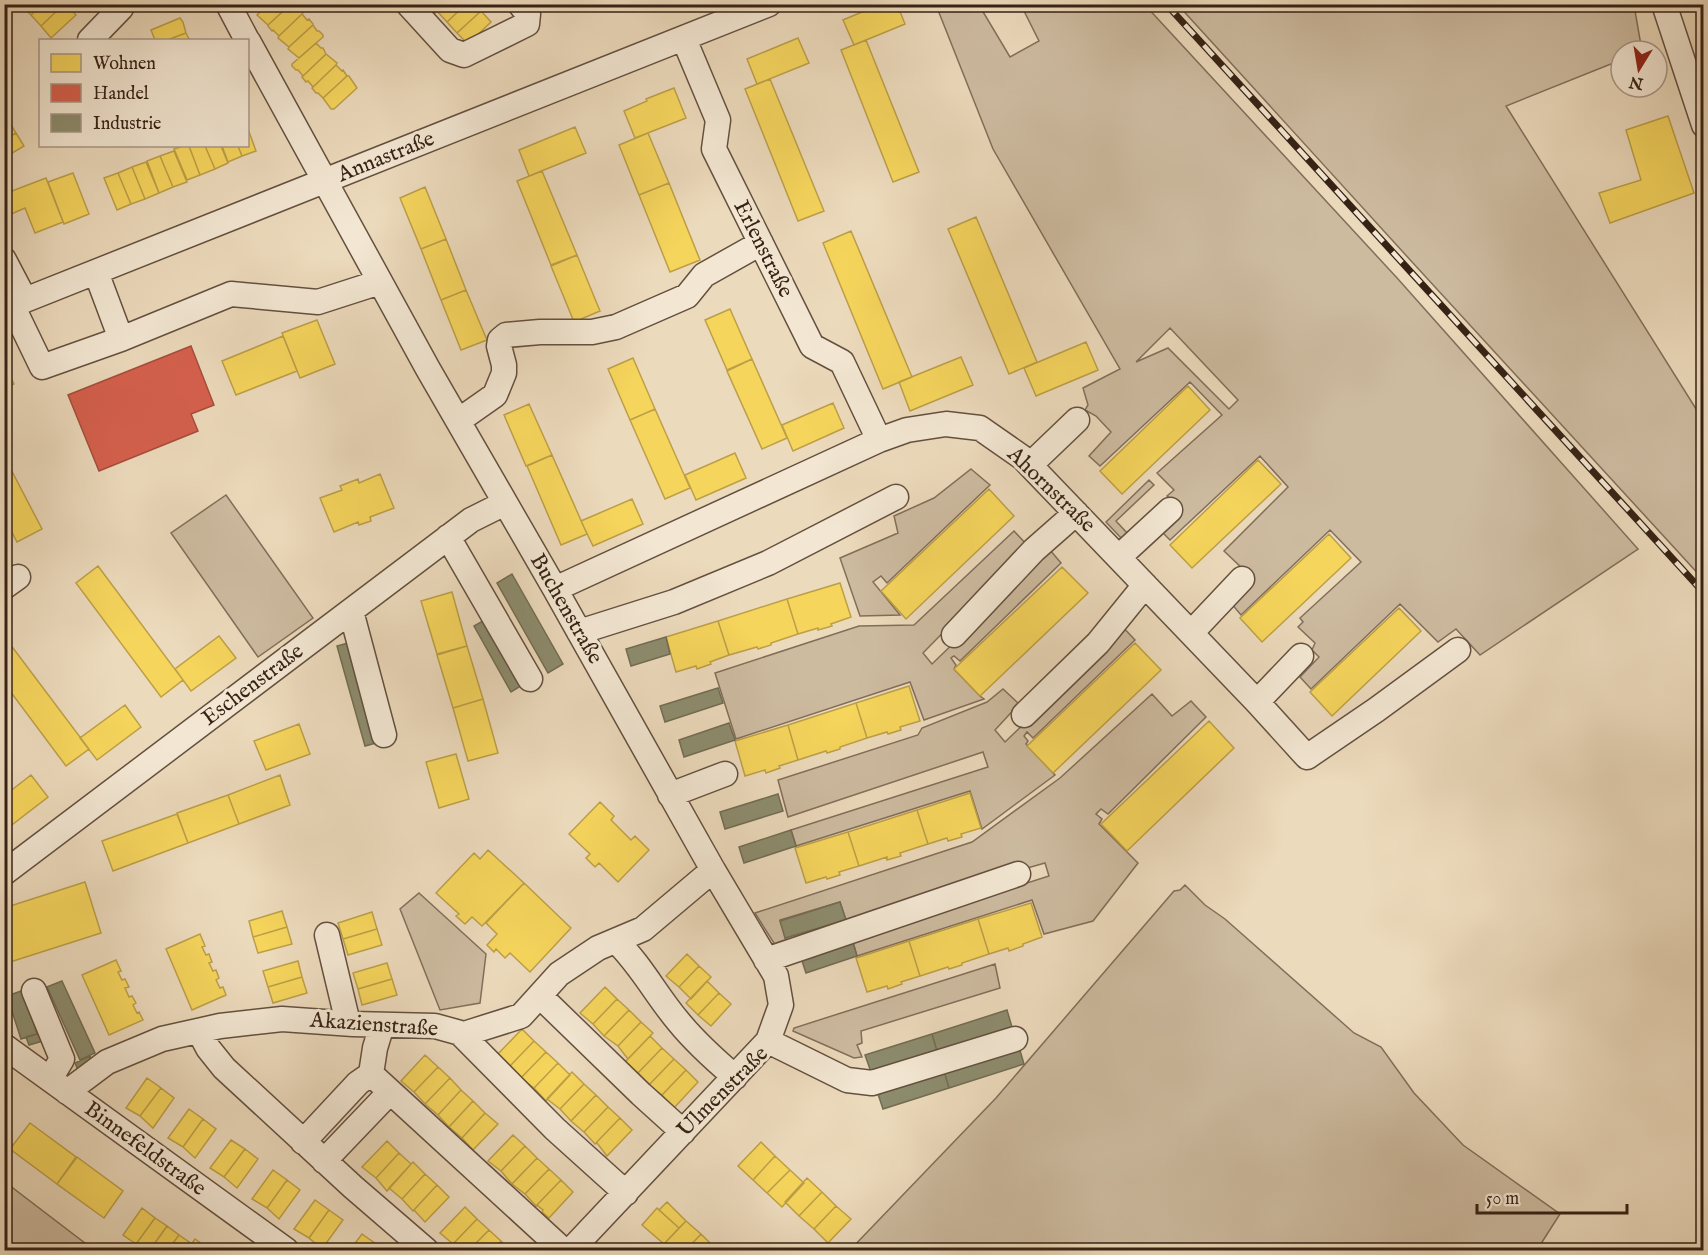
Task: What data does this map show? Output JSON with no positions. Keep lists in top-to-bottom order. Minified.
{"streets":{"street":["Annastraße","Erlenstraße","Ahornstraße","Buchenstraße","Eschenstraße","Akazienstraße","Ulmenstraße","Binnefeldstraße"]},"crossings":[["Annastraße","Erlenstraße"],["Annastraße","Buchenstraße"],["Erlenstraße","Ahornstraße"],["Ahornstraße","Buchenstraße"],["Buchenstraße","Eschenstraße"],["Buchenstraße","Akazienstraße"],["Buchenstraße","Ulmenstraße"],["Akazienstraße","Binnefeldstraße"]],"legend":["Wohnen","Handel","Industrie"],"scale_bar":"50 m","north":"bottom"}
